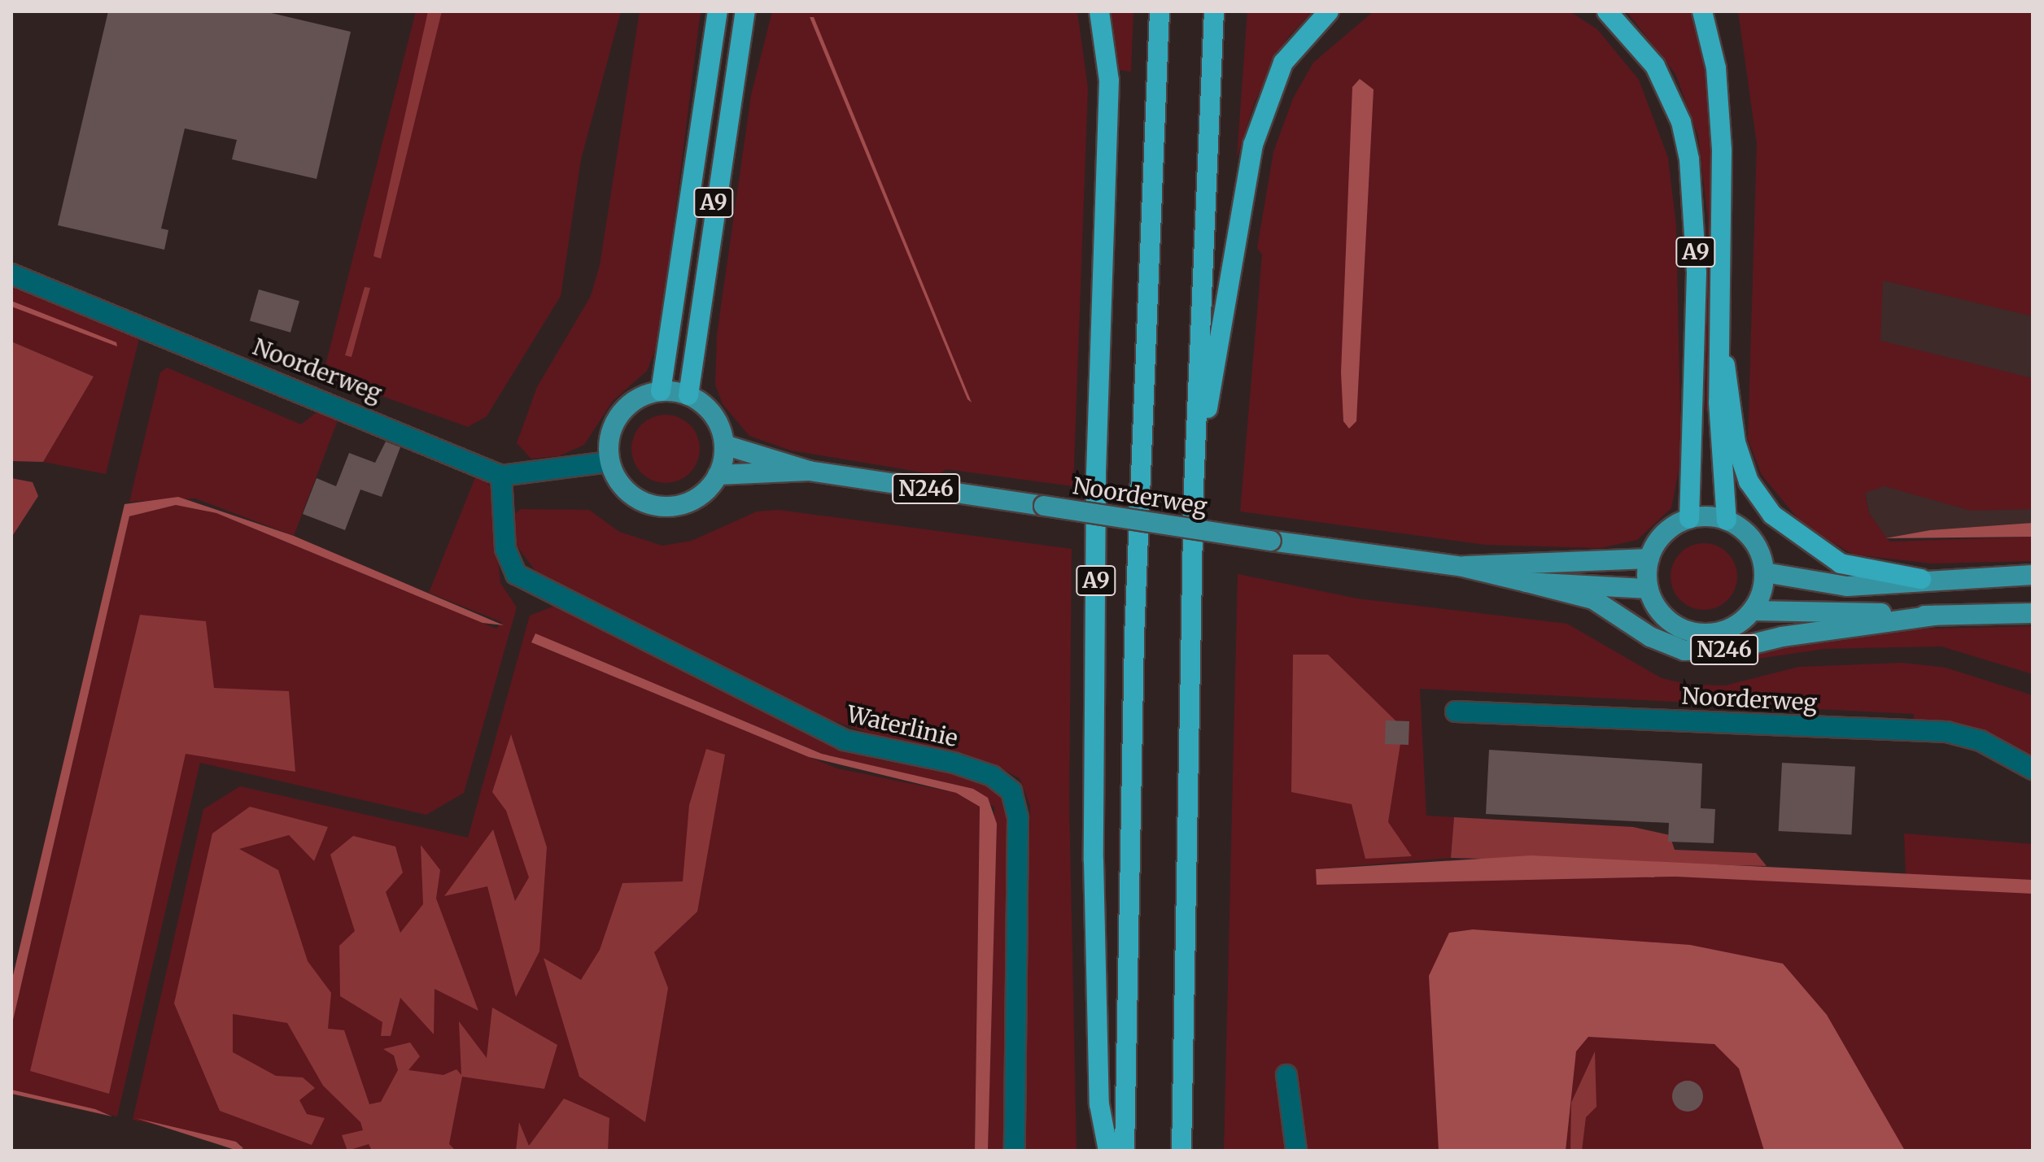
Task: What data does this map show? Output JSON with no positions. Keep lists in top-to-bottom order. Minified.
{"streets":{"highway":["A9"],"main road":["Noorderweg","N246"],"street":["Waterlinie"]},"crossings":[["A9","Noorderweg"],["A9","N246"],["Noorderweg","N246"],["Noorderweg","Waterlinie"]]}
